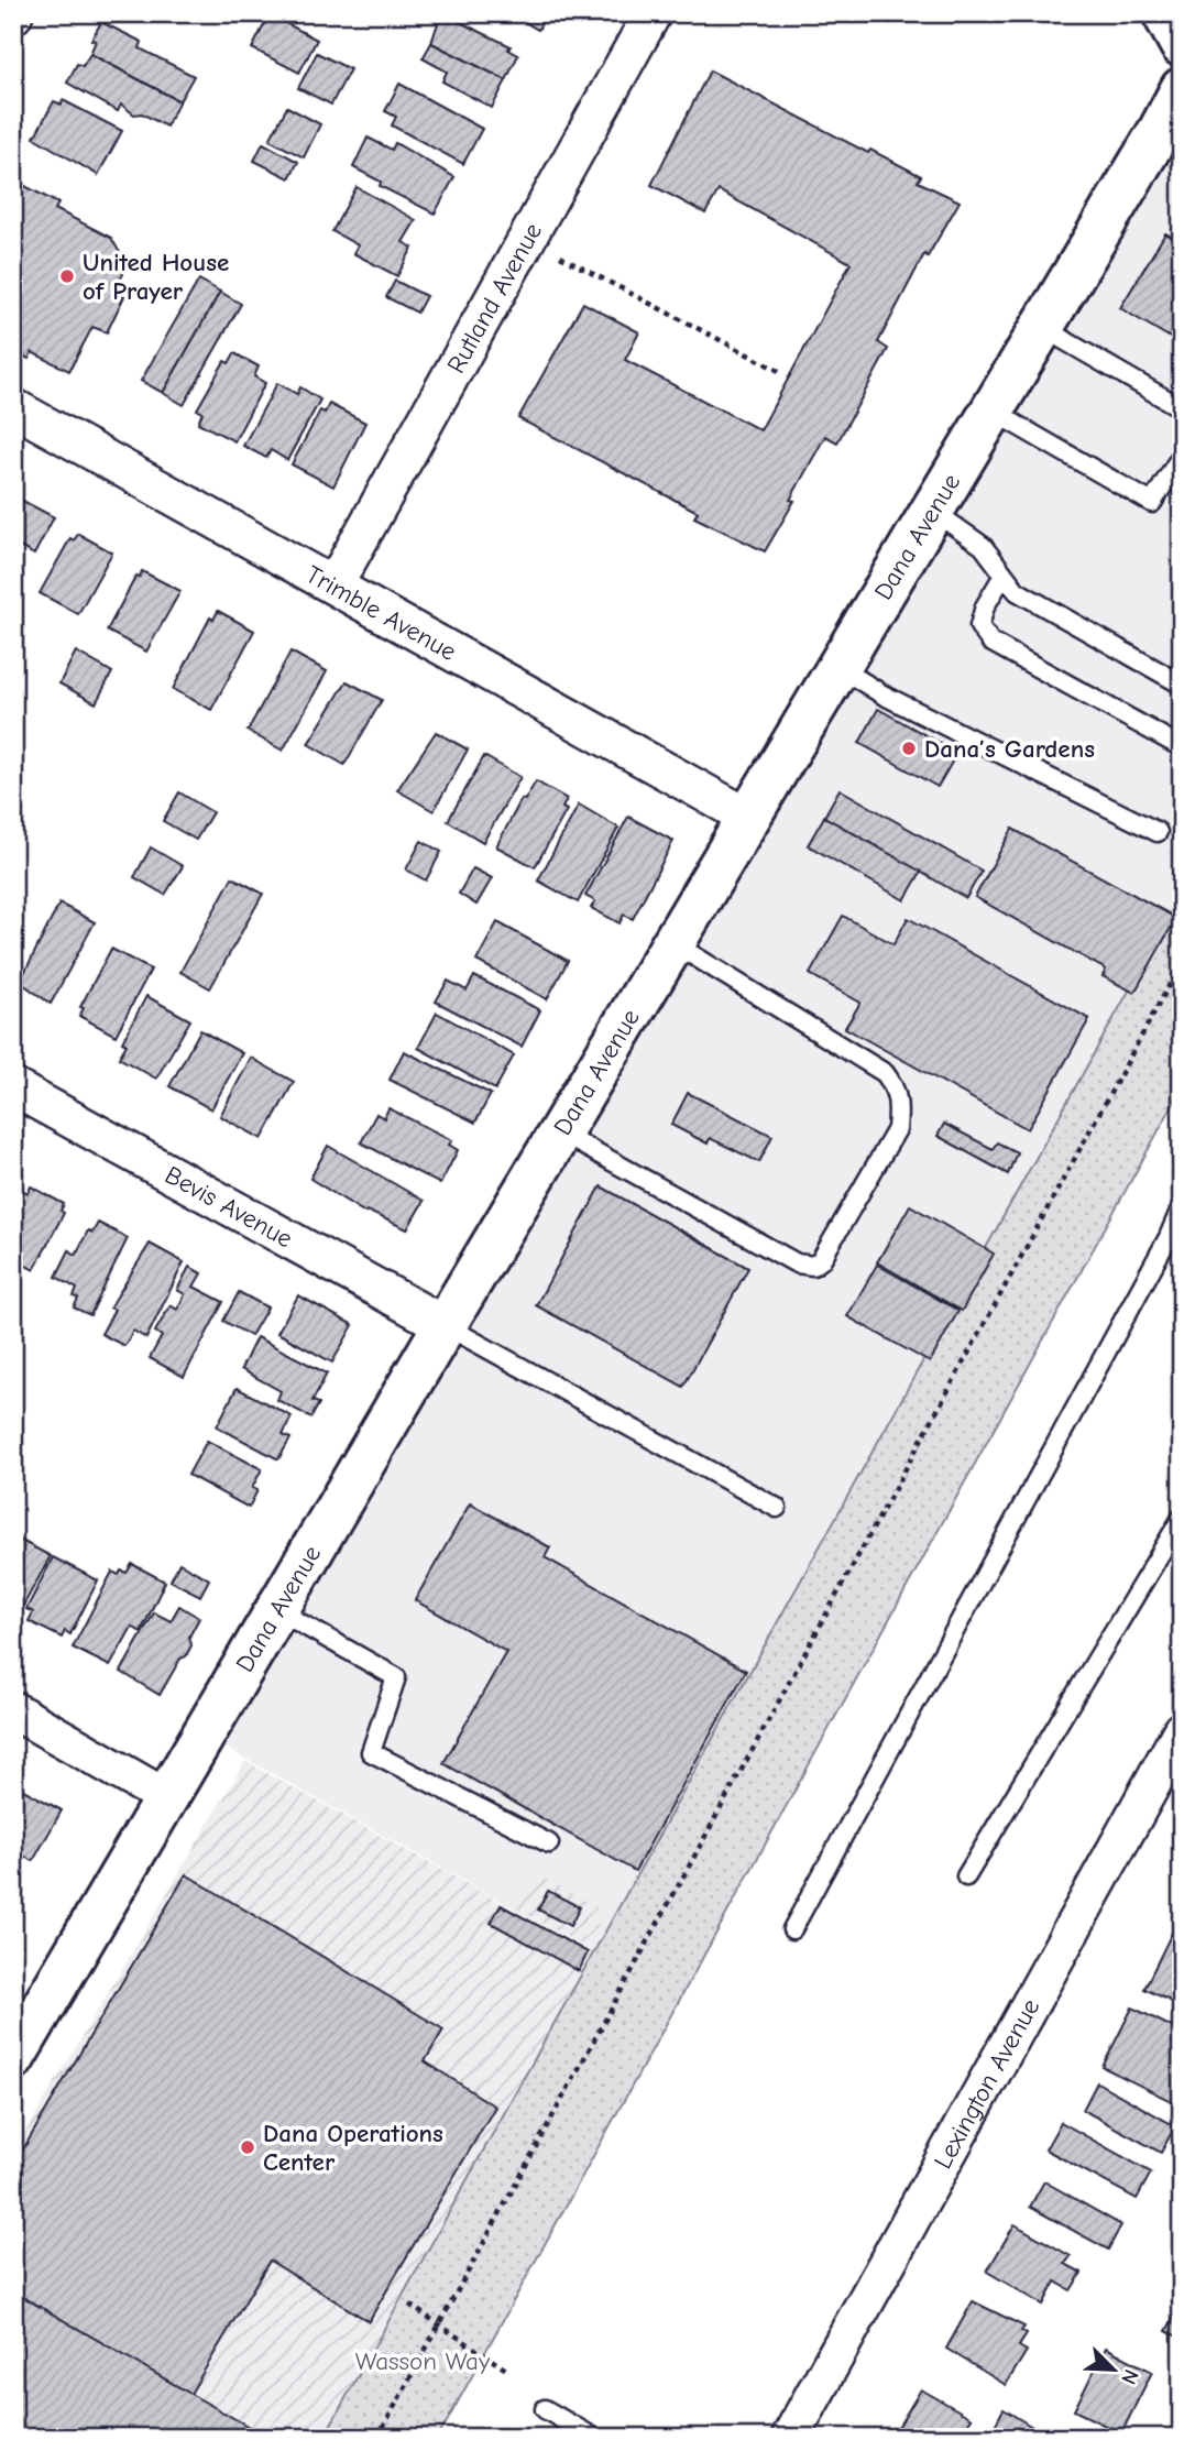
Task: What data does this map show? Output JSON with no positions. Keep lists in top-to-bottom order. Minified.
{"streets":{"street":["Rutland Avenue","Dana Avenue","Trimble Avenue","Bevis Avenue","Lexington Avenue"]},"crossings":[["Rutland Avenue","Trimble Avenue"],["Dana Avenue","Trimble Avenue"],["Dana Avenue","Bevis Avenue"]],"parks":["Wasson Way"],"places":["United House of Prayer","Dana’s Gardens","Dana Operations Center"],"north":"bottom right"}
